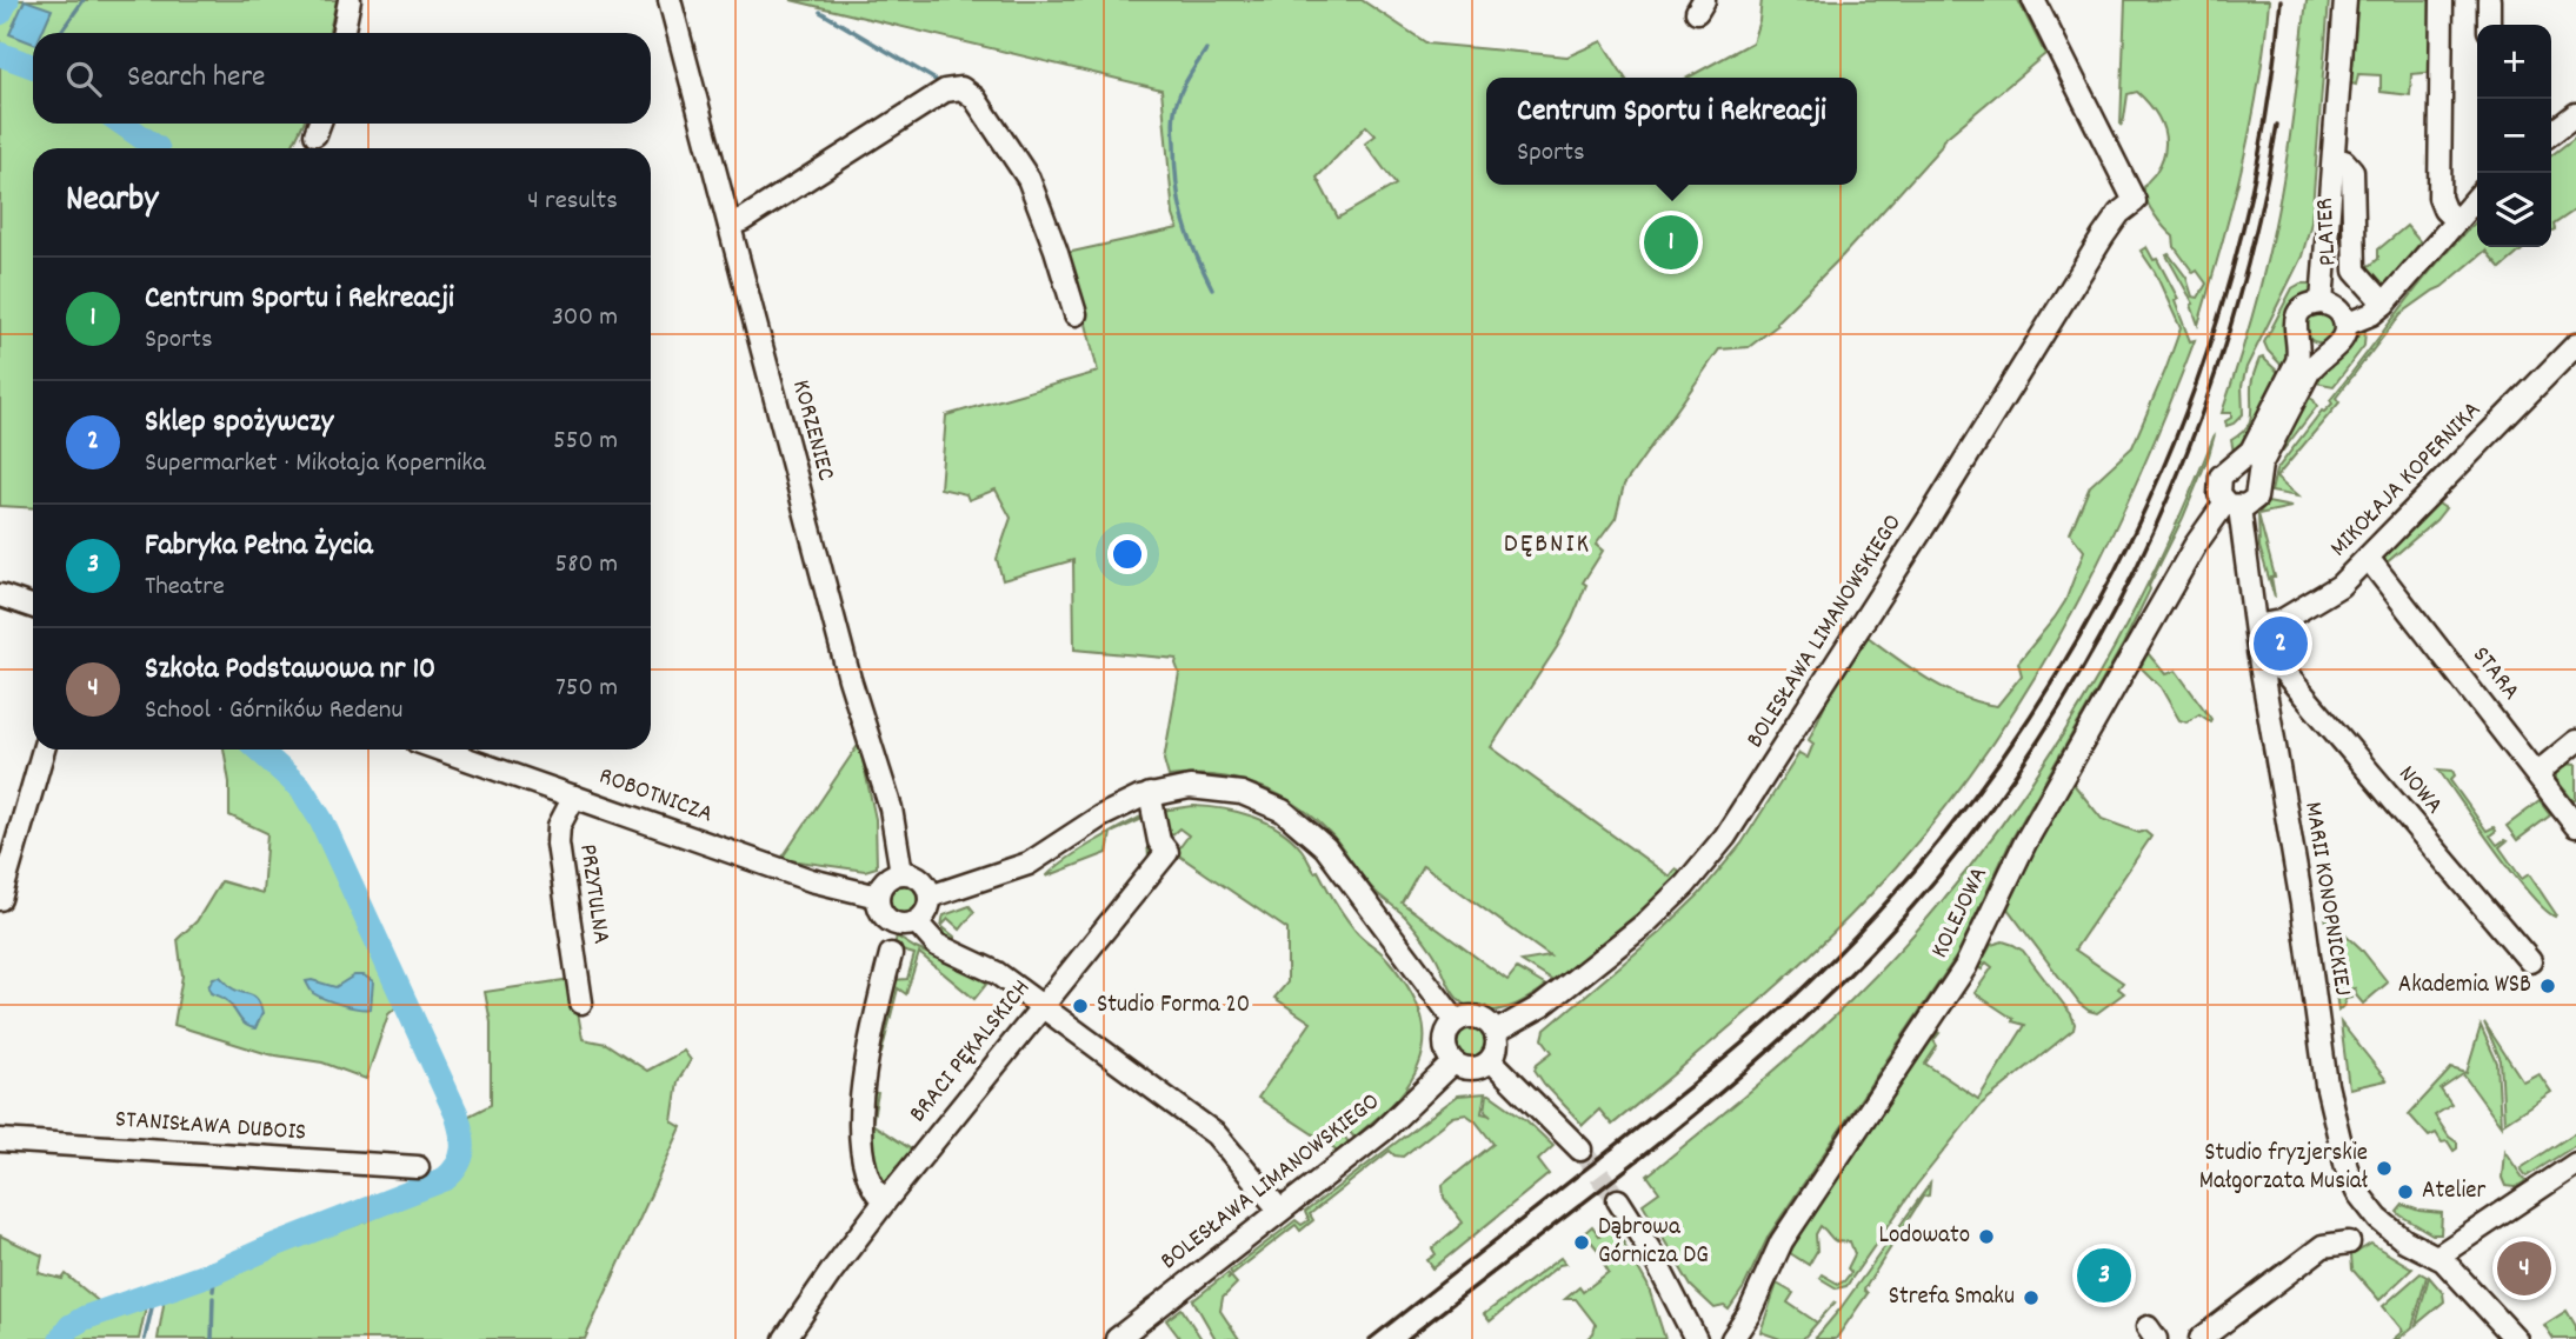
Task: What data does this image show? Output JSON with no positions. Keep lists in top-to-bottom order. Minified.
{"streets":{"street":["PLATER","KORZENIEC","MIKOŁAJA KOPERNIKA","BOLESŁAWA LIMANOWSKIEGO","STARA","NOWA","ROBOTNICZA","PRZYTULNA","MARII KONOPNICKIEJ","KOLEJOWA","BRACI PĘKALSKICH","STANISŁAWA DUBOIS"]},"crossings":[["KORZENIEC","ROBOTNICZA"],["MIKOŁAJA KOPERNIKA","STARA"],["MIKOŁAJA KOPERNIKA","MARII KONOPNICKIEJ"],["NOWA","MARII KONOPNICKIEJ"],["ROBOTNICZA","PRZYTULNA"],["MARII KONOPNICKIEJ","KOLEJOWA"]],"districts":["DĘBNIK"],"places":["Akademia WSB","Studio Forma 20","Studio fryzjerskie Małgorzata Musiał","Atelier","Lodowato","Dąbrowa Górnicza DG","Strefa Smaku"],"page":{"map_buttons":["+","−"],"search":"Search here","popup":["Centrum Sportu i Rekreacji","Sports"],"heading":["Nearby","4 results"],"pins":["1","2","4","3"],"list":[{"mark":"1","name":"Centrum Sportu i Rekreacji","note":"Sports","value":"300 m"},{"mark":"2","name":"Sklep spożywczy","note":"Supermarket · Mikołaja Kopernika","value":"550 m"},{"mark":"3","name":"Fabryka Pełna Życia","note":"Theatre","value":"580 m"},{"mark":"4","name":"Szkoła Podstawowa nr 10","note":"School · Górników Redenu","value":"750 m"}]}}
